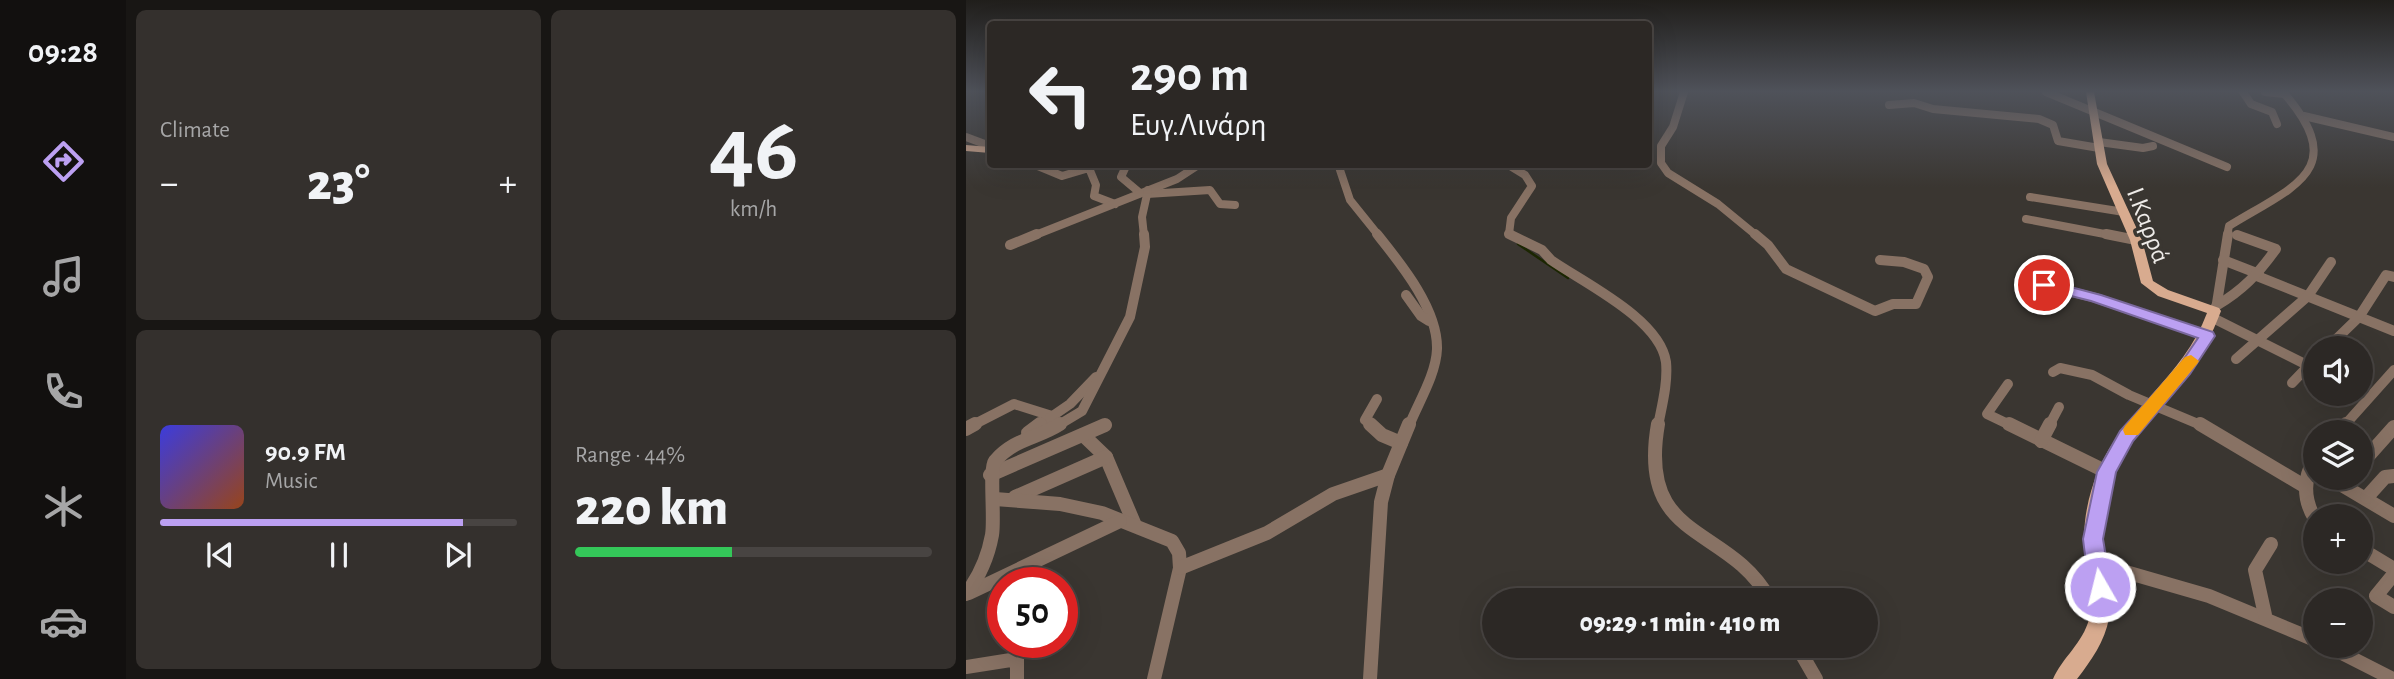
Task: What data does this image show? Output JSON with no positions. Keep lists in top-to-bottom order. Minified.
{"streets":{"main road":["Ι.Καρρά"]},"page":{"tabs":"09:28","tile":["Climate",["46","km/h"],["Range · 44%","220 km"]],"turn":["290 m","Ευγ.Λινάρη"],"heat":["−","23°","+"],"map_buttons":["+","−"],"song":["90.9 FM","Music"],"limit":"50","trip":"09:29 · 1 min · 410 m"}}
